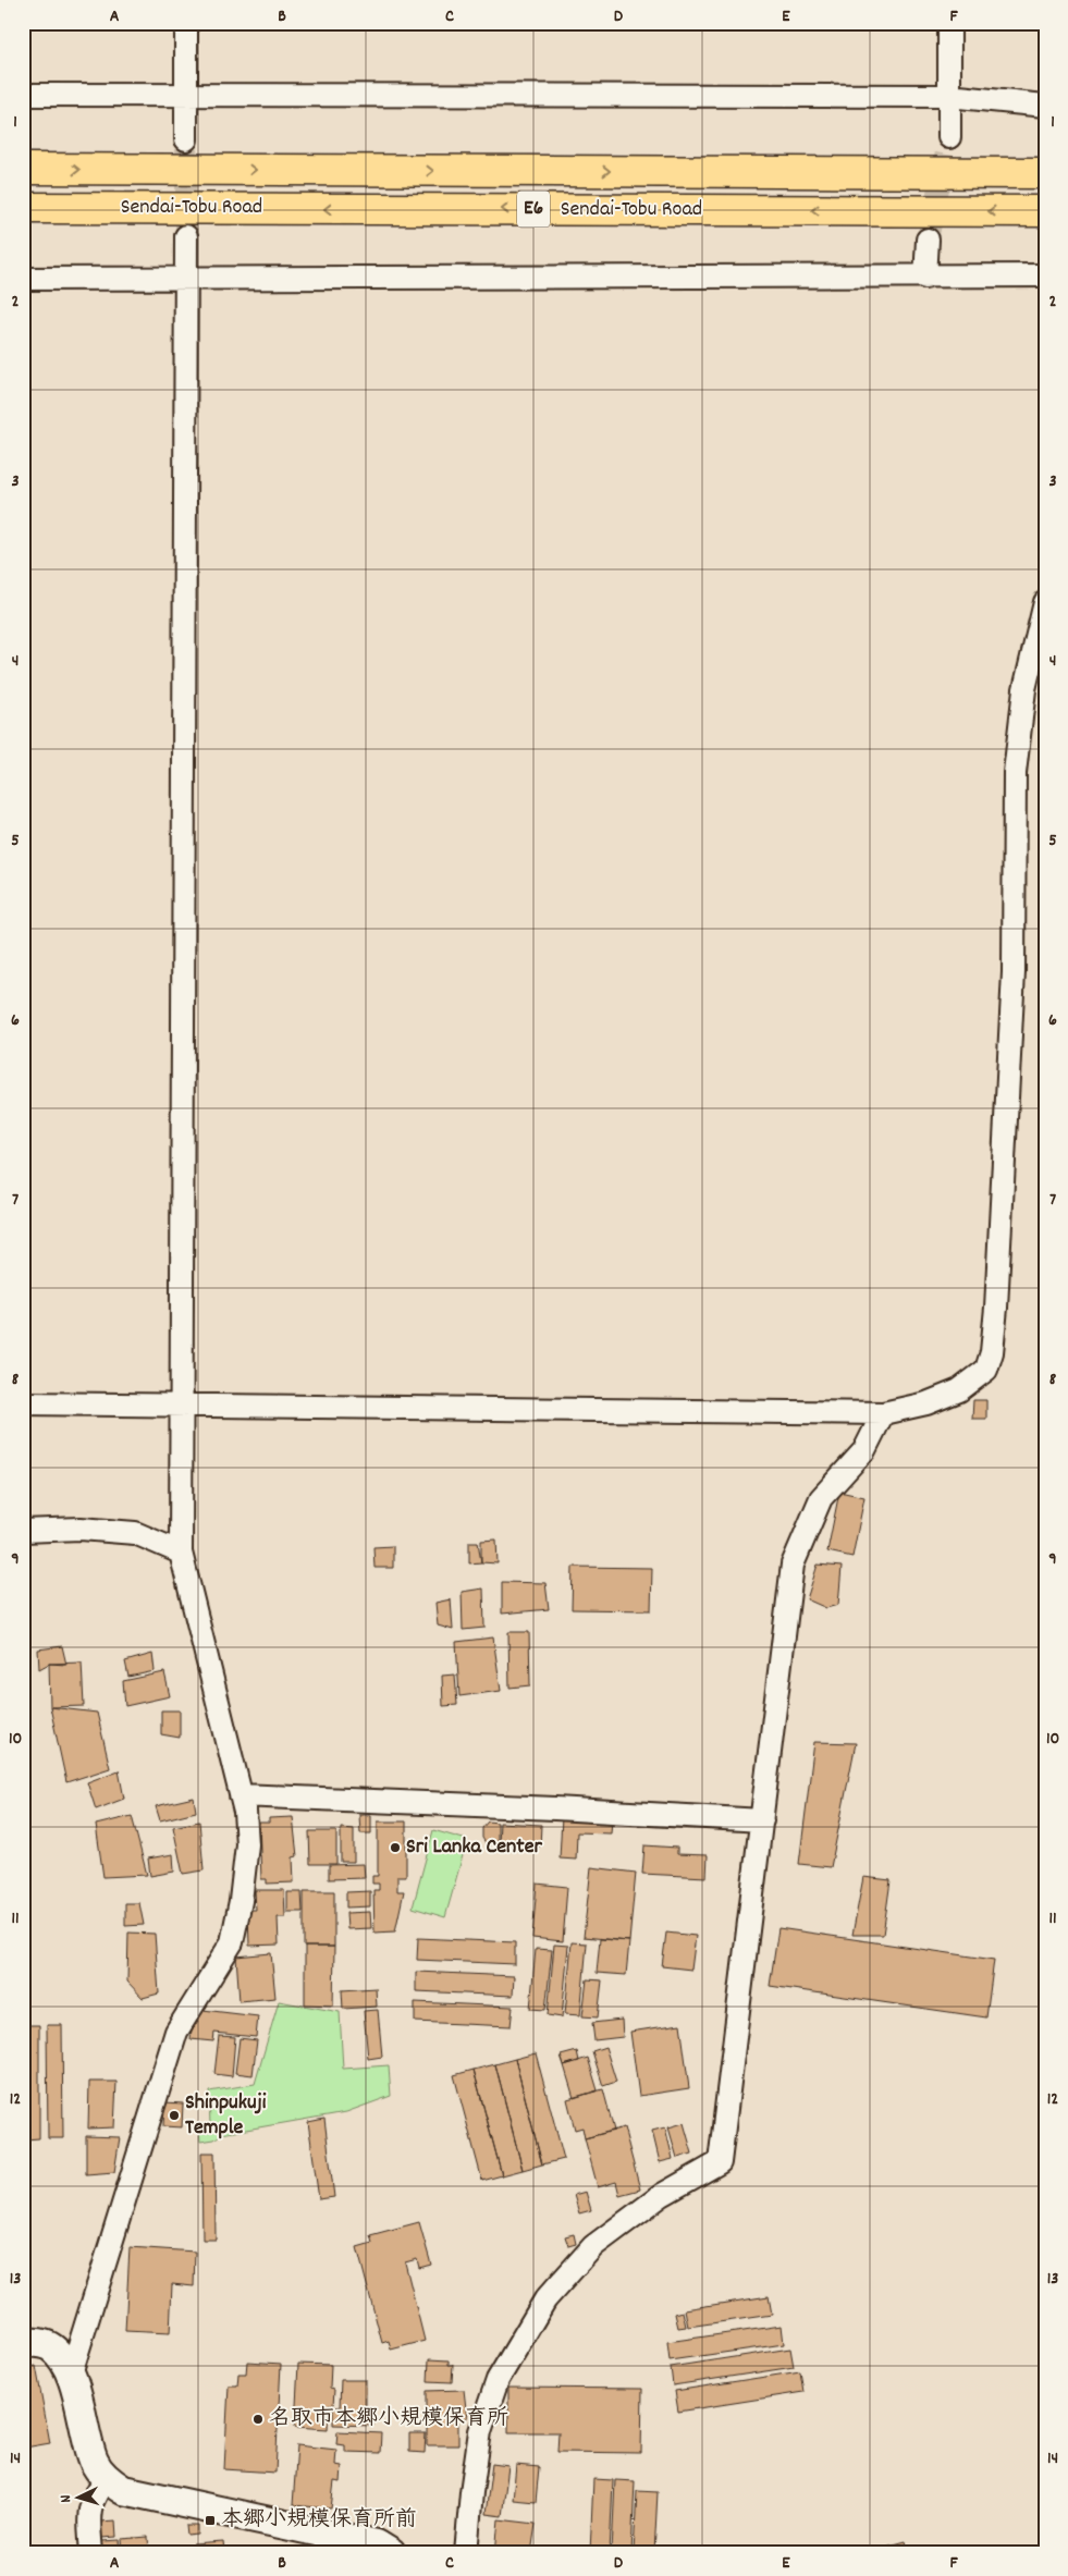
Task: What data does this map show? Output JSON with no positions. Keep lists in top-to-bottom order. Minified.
{"streets":{"highway":["Sendai-Tobu Road","E6"]},"places":{"other":["Sri Lanka Center","Shinpukuji Temple","名取市本郷小規模保育所"],"transit":["本郷小規模保育所前"]},"north":"left","grid":{"columns":["A","B","C","D","E","F"],"rows":["1","2","3","4","5","6","7","8","9","10","11","12","13","14"]}}
